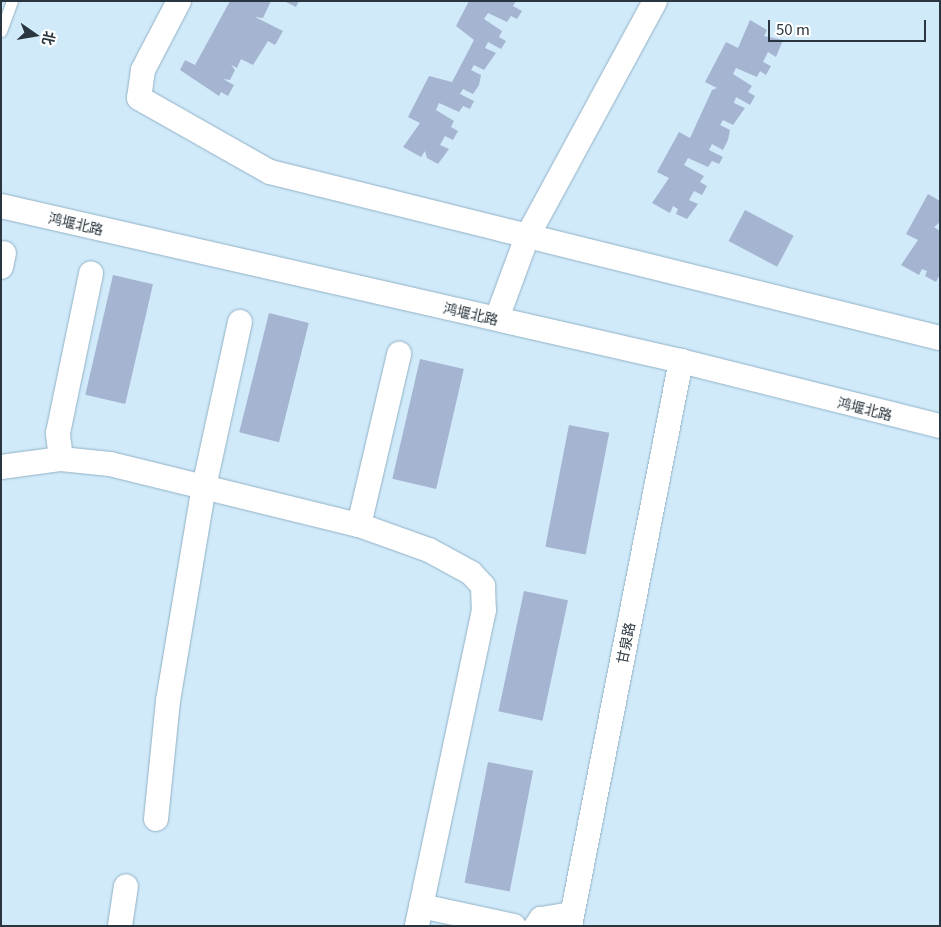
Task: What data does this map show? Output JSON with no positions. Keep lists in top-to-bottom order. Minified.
{"streets":{"street":["鸿堰北路","甘泉路"]},"crossings":[["鸿堰北路","甘泉路"]],"scale_bar":"50 m","north":"right"}
